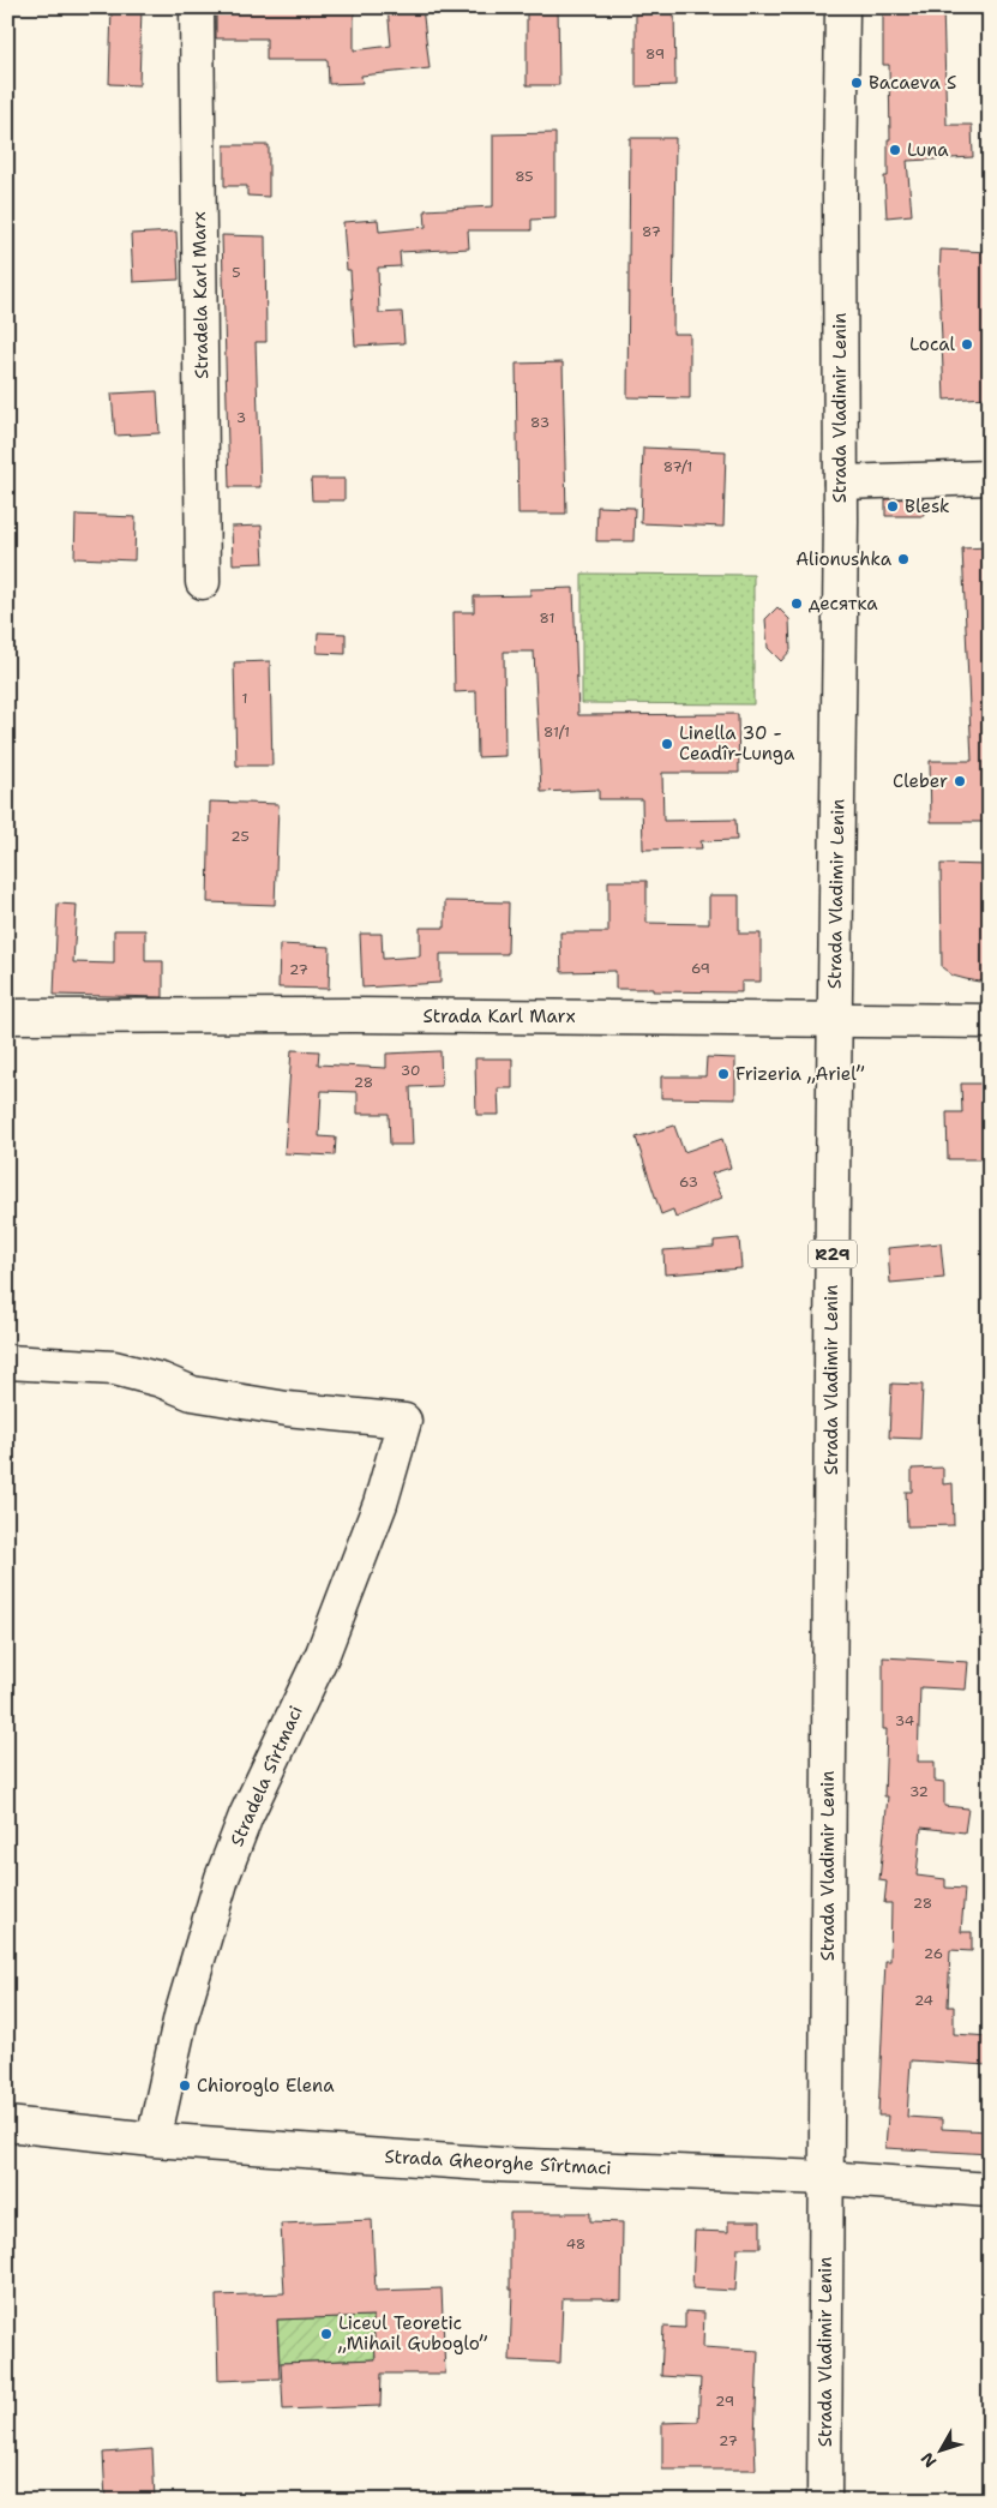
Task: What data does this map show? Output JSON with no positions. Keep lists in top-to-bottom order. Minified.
{"streets":{"street":["Stradela Karl Marx","Strada Vladimir Lenin","Strada Karl Marx","R29","Stradela Sîrtmaci","Strada Gheorghe Sîrtmaci"]},"crossings":[["Strada Vladimir Lenin","Strada Karl Marx"],["Strada Vladimir Lenin","Strada Gheorghe Sîrtmaci"],["Stradela Sîrtmaci","Strada Gheorghe Sîrtmaci"]],"places":["Bacaeva S","Luna","Local","Blesk","Alionushka","десятка","Linella 30 - Ceadîr-Lunga","Cleber","Frizeria „Ariel”","Chioroglo Elena","Liceul Teoretic „Mihail Guboglo”"],"house_numbers":["89","85","87","5","3","83","87/1","81","1","81/1","25","69","27","30","28","63","34","32","28","26","24","48","29","27"],"north":"bottom left"}
